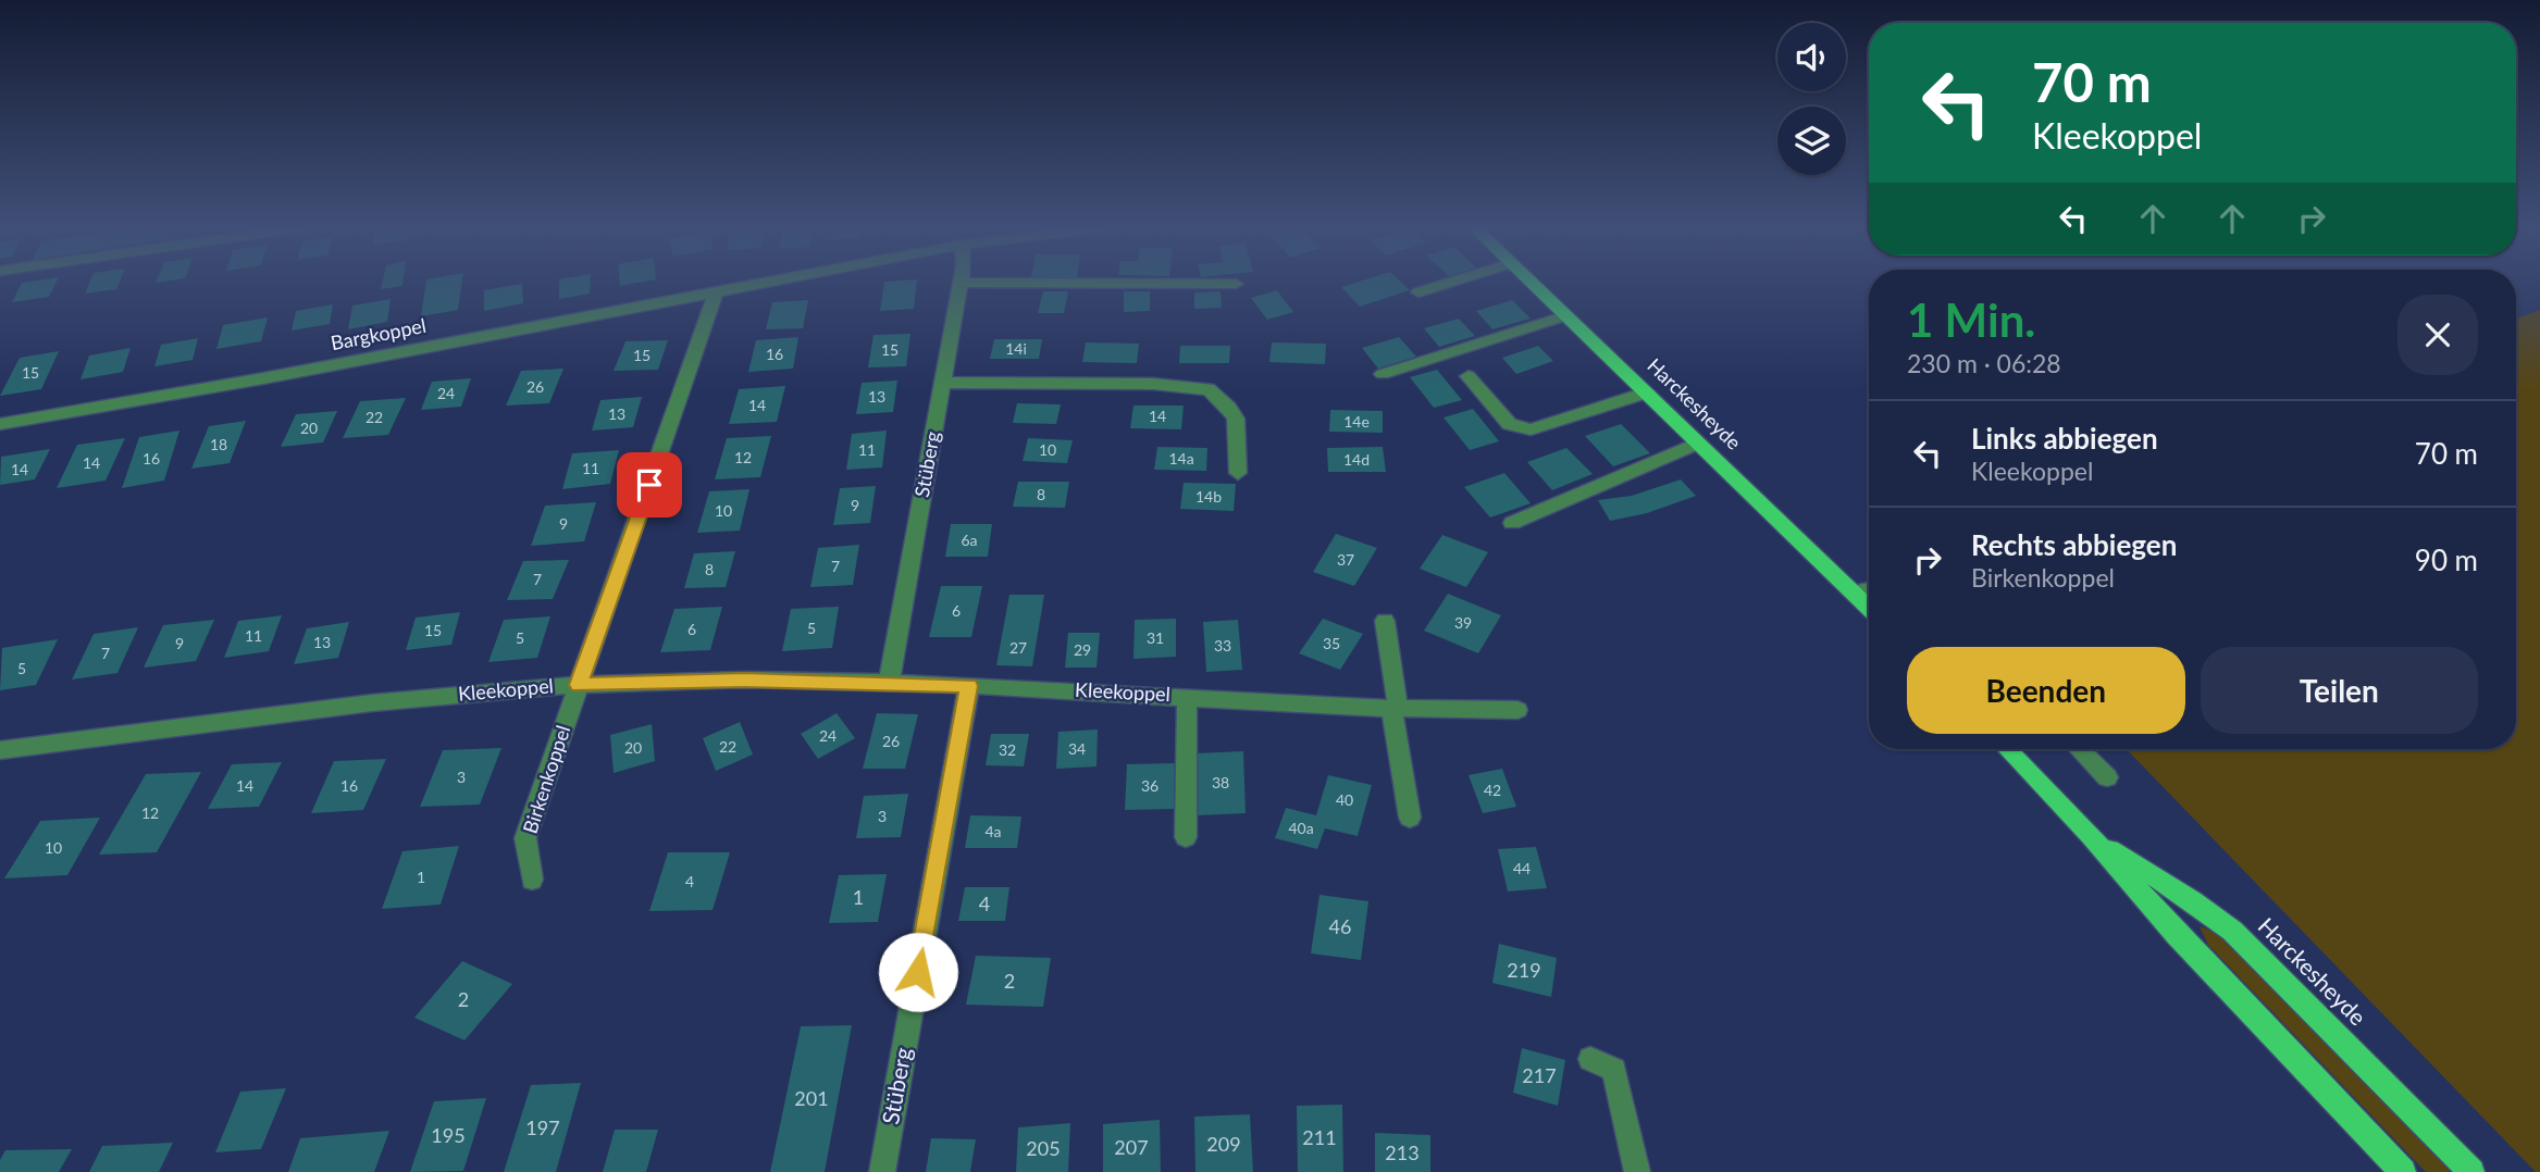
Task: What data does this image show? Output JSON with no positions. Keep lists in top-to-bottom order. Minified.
{"streets":{"main road":["Harckesheyde"],"street":["Bargkoppel","Stüberg","Kleekoppel","Birkenkoppel"]},"crossings":[["Bargkoppel","Birkenkoppel"],["Stüberg","Kleekoppel"],["Kleekoppel","Birkenkoppel"]],"house_numbers":["14i","15","16","15","15","26","24","13","14","13","14","22","14e","20","18","11","10","12","16","14a","14d","14","11","14","8","14b","9","10","9","6a","37","7","8","7","6","39","5","6","15","11","5","31","13","9","35","33","27","29","7","5","24","26","22","20","34","32","3","38","14","16","36","42","40","12","3","40a","4a","10","44","1","4","1","4","46","219","2","2","217","201","197","195","211","209","207","205","213"],"page":{"turn":["70 m","Kleekoppel"],"heading":["1 Min.","230 m · 06:28"],"list":[{"name":"Links abbiegen","note":"Kleekoppel","value":"70 m"},{"name":"Rechts abbiegen","note":"Birkenkoppel","value":"90 m"}],"buttons":["Beenden","Teilen"]}}
